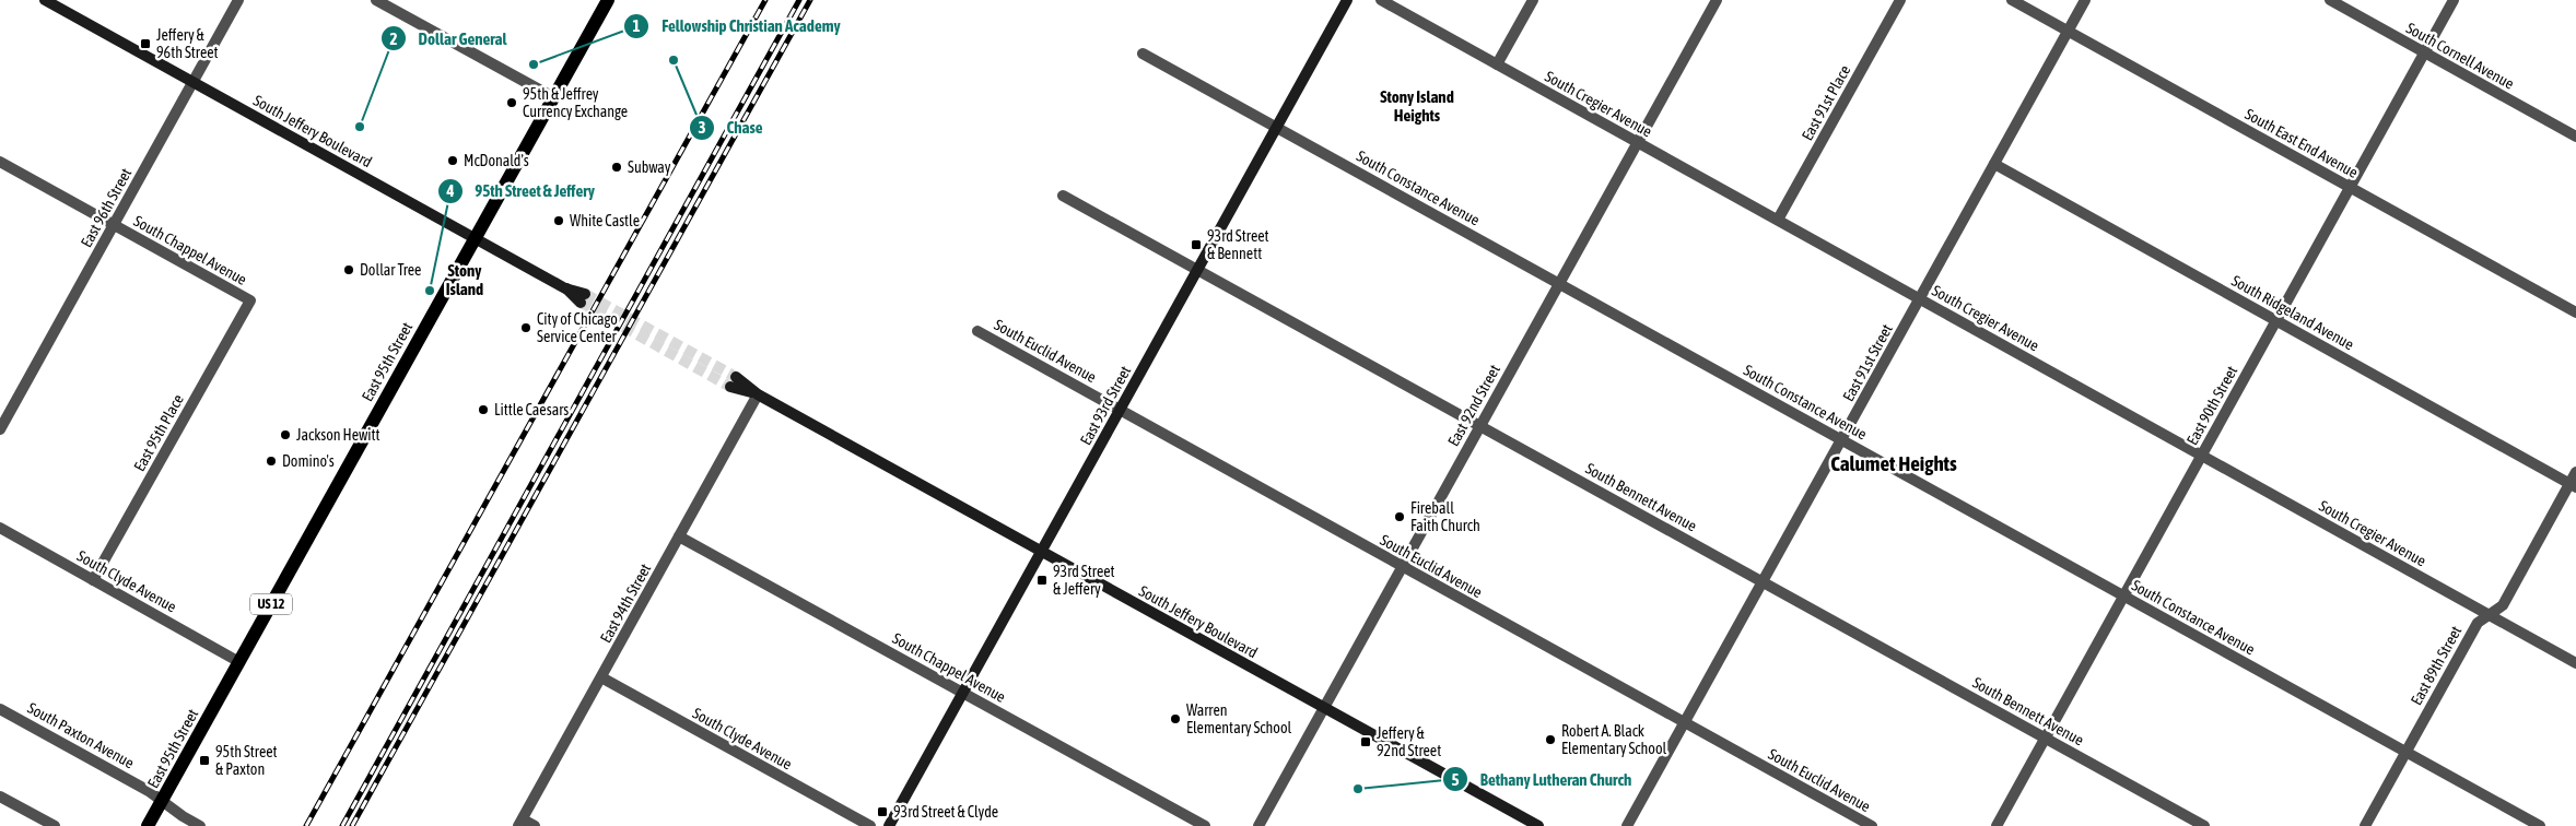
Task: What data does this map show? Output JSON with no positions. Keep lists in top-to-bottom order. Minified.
{"streets":{"main road":["South Jeffery Boulevard","East 95th Street","East 93rd Street","US 12"],"street":["South Cornell Avenue","East 91st Place","South Cregier Avenue","South East End Avenue","South Constance Avenue","East 96th Street","South Chappel Avenue","South Ridgeland Avenue","South Euclid Avenue","East 91st Street","East 92nd Street","East 90th Street","East 95th Place","South Bennett Avenue","South Clyde Avenue","East 94th Street","East 89th Street","South Paxton Avenue"]},"crossings":[["South Cornell Avenue","East 90th Street"],["East 91st Place","South Cregier Avenue"],["South Cregier Avenue","East 91st Street"],["South Cregier Avenue","East 92nd Street"],["South Cregier Avenue","East 90th Street"],["South Cregier Avenue","East 89th Street"],["South Jeffery Boulevard","East 96th Street"],["South Jeffery Boulevard","East 95th Street"],["South Jeffery Boulevard","East 93rd Street"],["South Jeffery Boulevard","East 92nd Street"],["South Jeffery Boulevard","East 94th Street"],["South East End Avenue","East 91st Street"],["South East End Avenue","East 90th Street"],["South Constance Avenue","East 91st Street"],["South Constance Avenue","East 93rd Street"],["South Constance Avenue","East 92nd Street"],["South Constance Avenue","East 90th Street"],["South Constance Avenue","East 89th Street"],["East 96th Street","South Chappel Avenue"],["South Chappel Avenue","East 93rd Street"],["South Chappel Avenue","East 95th Place"],["South Chappel Avenue","East 94th Street"],["South Ridgeland Avenue","East 91st Street"],["South Ridgeland Avenue","East 90th Street"],["South Ridgeland Avenue","East 89th Street"],["South Euclid Avenue","East 91st Street"],["South Euclid Avenue","East 93rd Street"],["South Euclid Avenue","East 92nd Street"],["East 95th Street","South Clyde Avenue"],["East 95th Street","South Paxton Avenue"],["East 91st Street","South Bennett Avenue"],["East 93rd Street","South Bennett Avenue"],["East 92nd Street","South Bennett Avenue"],["East 90th Street","South Bennett Avenue"],["East 95th Place","South Clyde Avenue"],["South Clyde Avenue","East 94th Street"]],"districts":["Stony Island Heights","Stony Island","Calumet Heights"],"places":{"transit":["Jeffery & 96th Street","93rd Street & Bennett","93rd Street & Jeffery","Jeffery & 92nd Street","95th Street & Paxton","93rd Street & Clyde"],"other":["Chase","Fellowship Christian Academy","95th & Jeffrey Currency Exchange","Dollar General","McDonald's","Subway","White Castle","Dollar Tree","95th Street & Jeffery","City of Chicago Service Center","Little Caesars","Jackson Hewitt","Domino's","Fireball Faith Church","Warren Elementary School","Robert A. Black Elementary School","Bethany Lutheran Church"]}}
